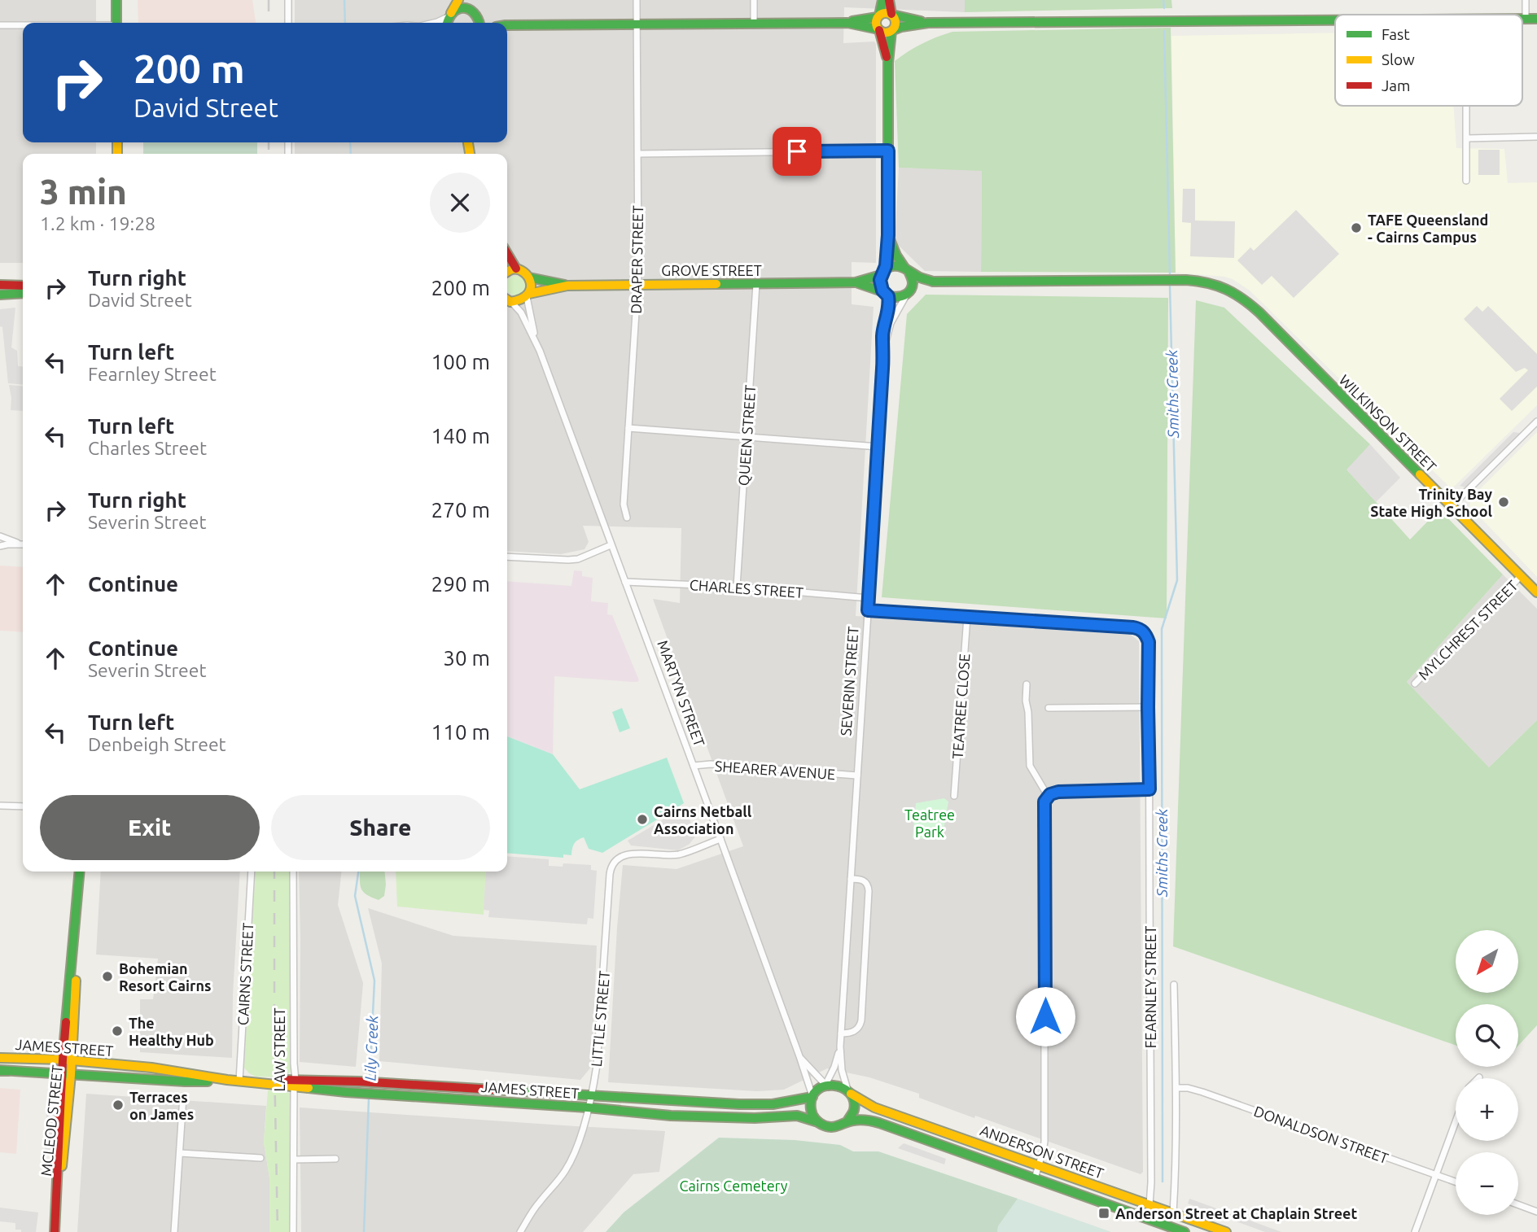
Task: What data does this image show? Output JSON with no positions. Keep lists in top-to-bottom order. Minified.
{"streets":{"street":["DRAPER STREET","GROVE STREET","WILKINSON STREET","QUEEN STREET","CHARLES STREET","MYLCHREST STREET","SEVERIN STREET","MARTYN STREET","TEATREE CLOSE","SHEARER AVENUE","CAIRNS STREET","FEARNLEY STREET","LITTLE STREET","JAMES STREET","LAW STREET","MCLEOD STREET","DONALDSON STREET","ANDERSON STREET"]},"crossings":[["DRAPER STREET","GROVE STREET"],["GROVE STREET","QUEEN STREET"],["GROVE STREET","SEVERIN STREET"],["GROVE STREET","MARTYN STREET"],["WILKINSON STREET","MYLCHREST STREET"],["QUEEN STREET","CHARLES STREET"],["CHARLES STREET","SEVERIN STREET"],["CHARLES STREET","MARTYN STREET"],["SEVERIN STREET","MARTYN STREET"],["SEVERIN STREET","SHEARER AVENUE"],["SEVERIN STREET","JAMES STREET"],["SEVERIN STREET","ANDERSON STREET"],["MARTYN STREET","SHEARER AVENUE"],["MARTYN STREET","LITTLE STREET"],["MARTYN STREET","JAMES STREET"],["MARTYN STREET","ANDERSON STREET"],["TEATREE CLOSE","FEARNLEY STREET"],["CAIRNS STREET","JAMES STREET"],["FEARNLEY STREET","DONALDSON STREET"],["FEARNLEY STREET","ANDERSON STREET"],["LITTLE STREET","JAMES STREET"],["JAMES STREET","LAW STREET"],["JAMES STREET","MCLEOD STREET"],["JAMES STREET","ANDERSON STREET"]],"water":["Smiths Creek","Lily Creek"],"parks":["Teatree Park","Cairns Cemetery"],"places":{"other":["TAFE Queensland - Cairns Campus","Trinity Bay State High School","Cairns Netball Association","Bohemian Resort Cairns","The Healthy Hub","Terraces on James"],"transit":["Anderson Street at Chaplain Street"]},"legend":["Fast","Slow","Jam"],"north":"bottom left","page":{"turn":["200 m","David Street"],"heading":["3 min","1.2 km · 19:28"],"list":[{"name":"Turn right","note":"David Street","value":"200 m"},{"name":"Turn left","note":"Fearnley Street","value":"100 m"},{"name":"Turn left","note":"Charles Street","value":"140 m"},{"name":"Turn right","note":"Severin Street","value":"270 m"},{"name":"Continue","value":"290 m"},{"name":"Continue","note":"Severin Street","value":"30 m"},{"name":"Turn left","note":"Denbeigh Street","value":"110 m"}],"buttons":["Exit","Share"],"map_buttons":["+","−"]}}
